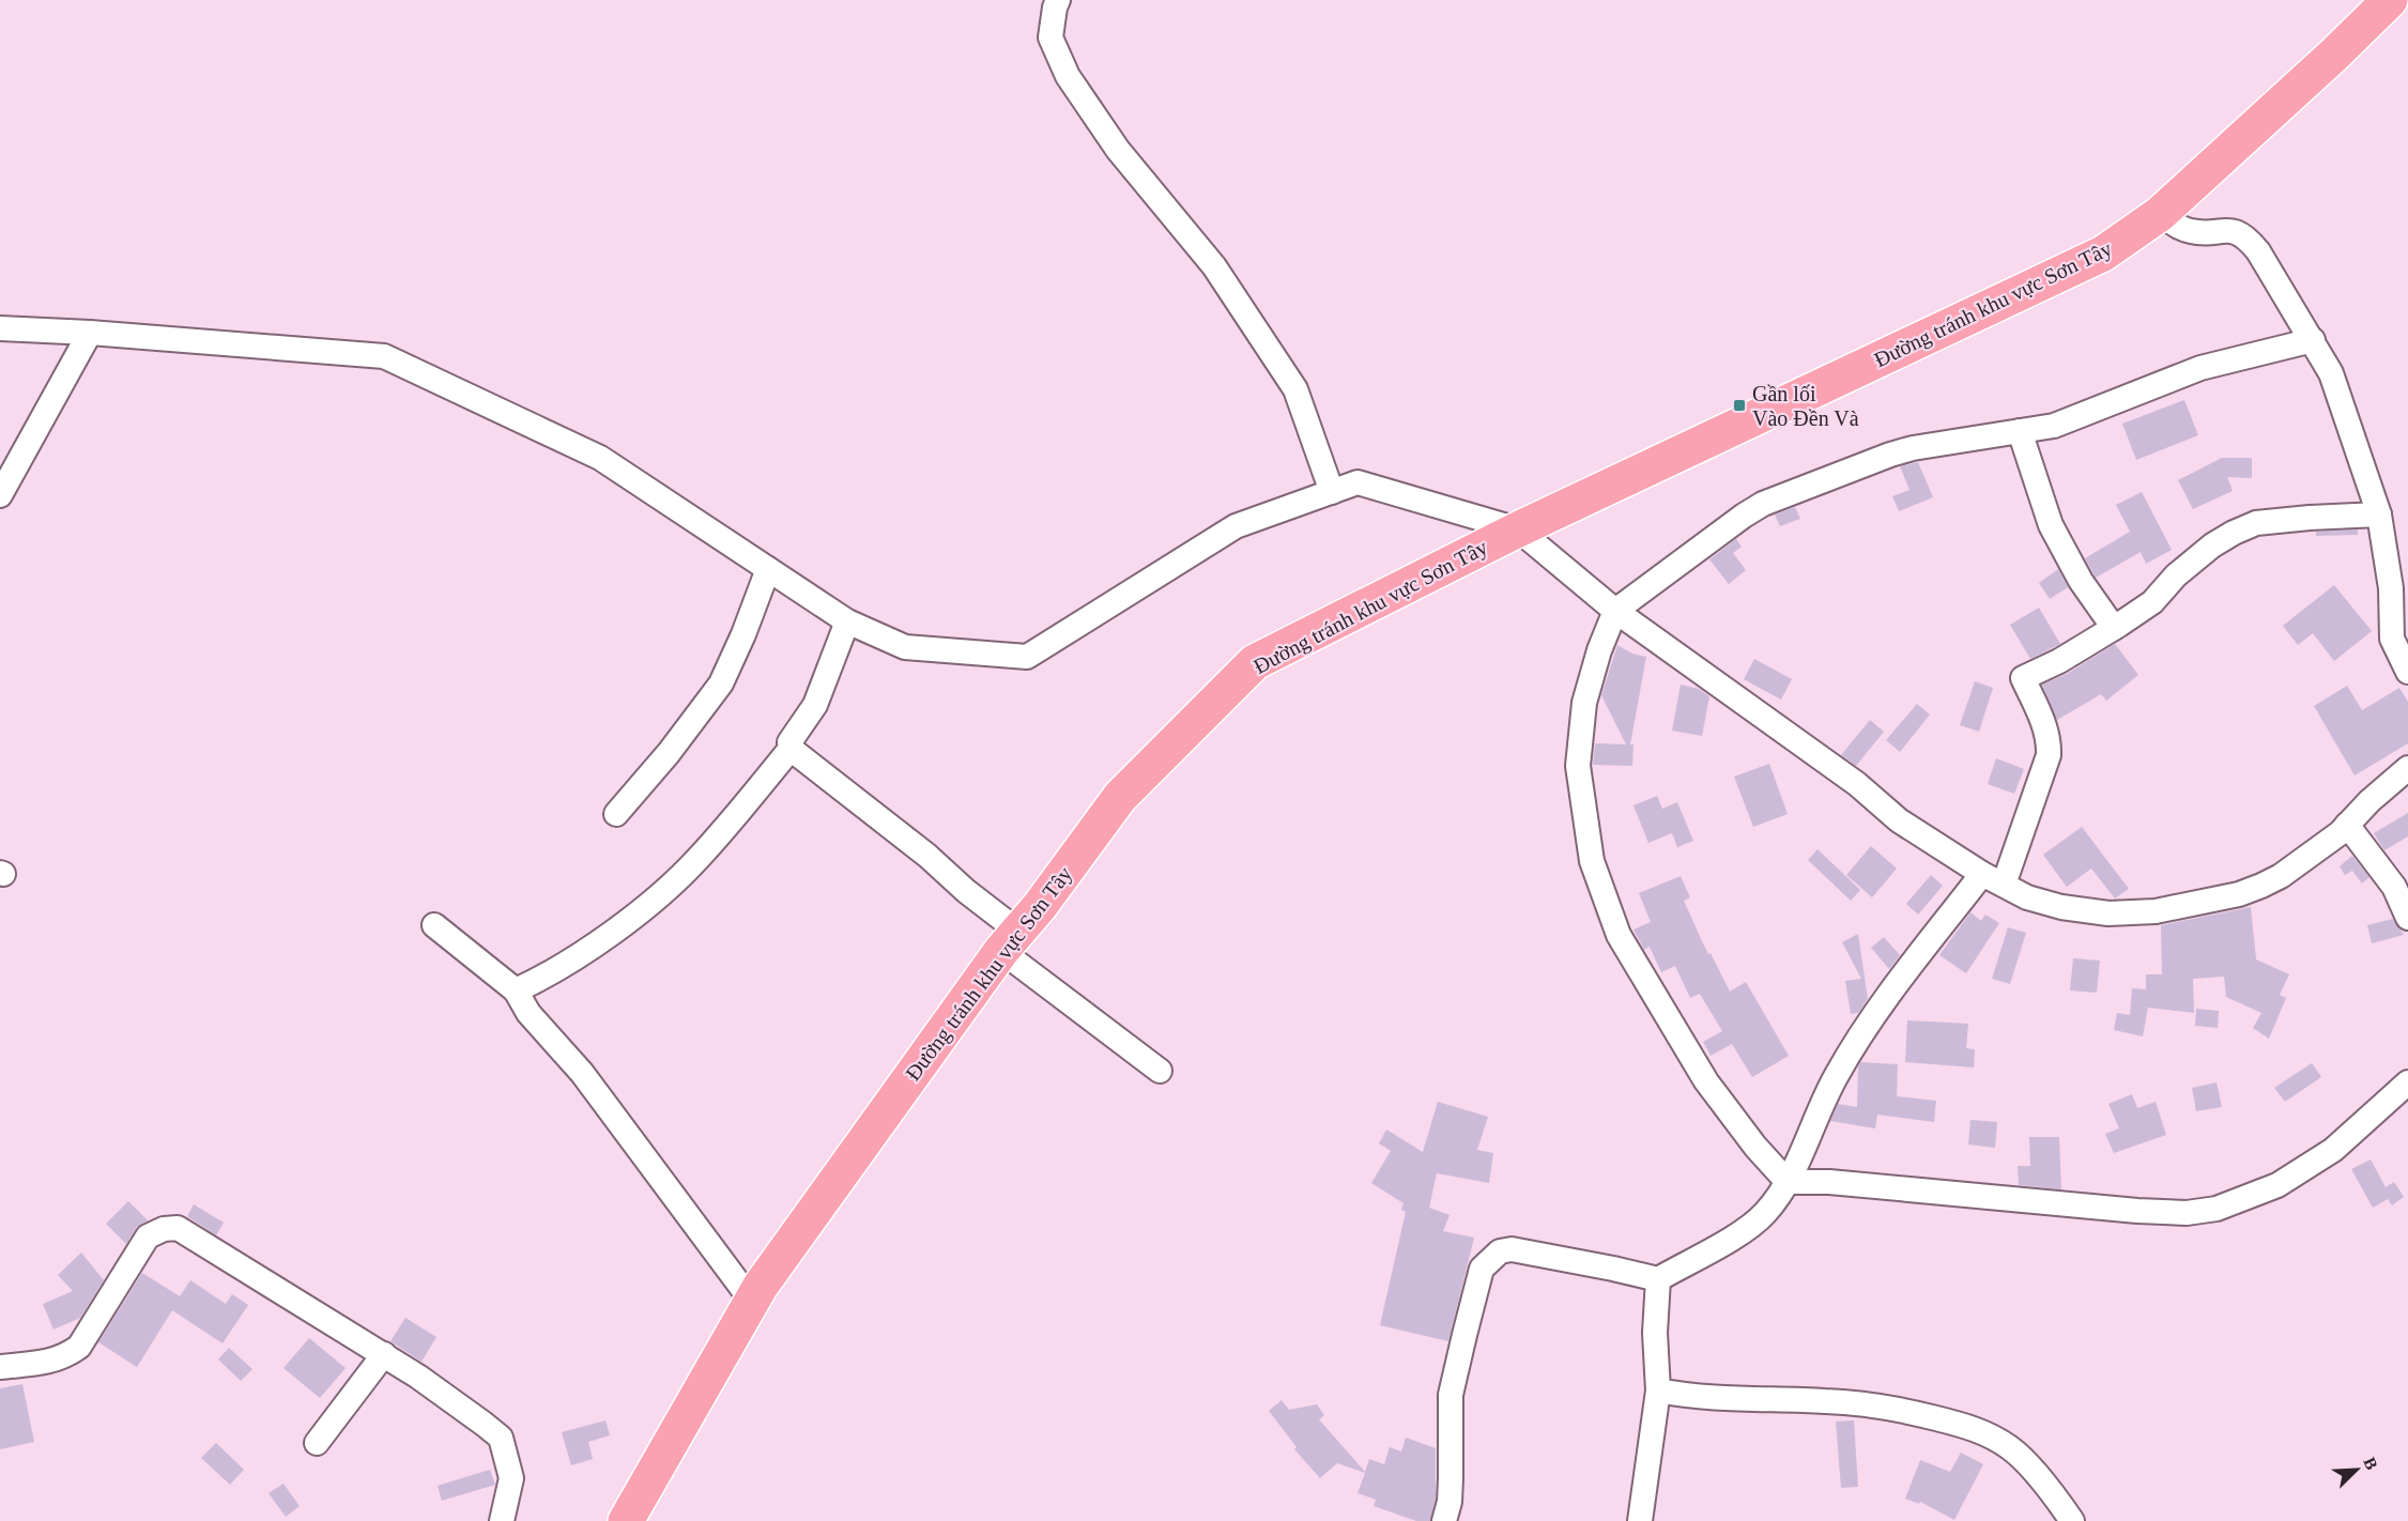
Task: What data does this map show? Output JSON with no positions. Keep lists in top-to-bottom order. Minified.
{"streets":{"highway":["Đường tránh khu vực Sơn Tây"]},"places":{"transit":["Gần lối Vào Đền Và"]},"north":"top right"}
